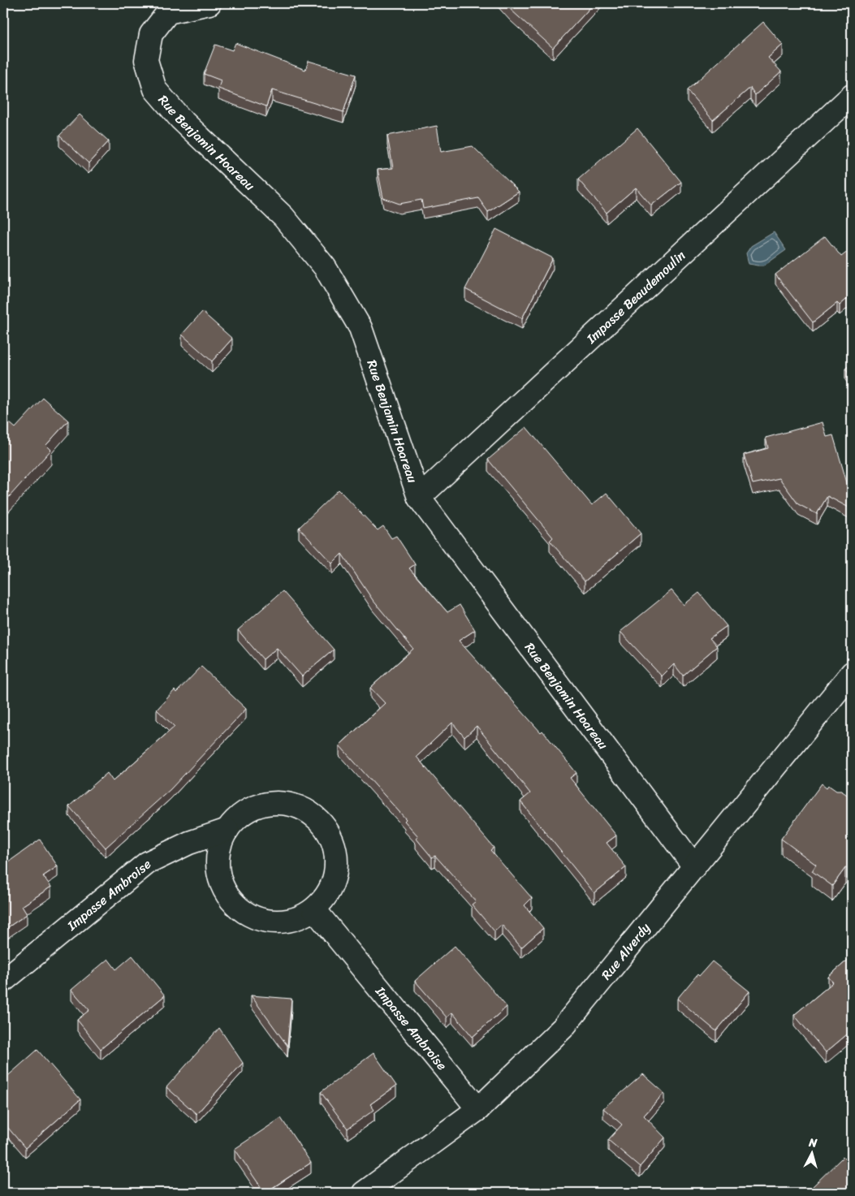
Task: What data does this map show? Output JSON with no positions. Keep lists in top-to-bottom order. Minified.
{"streets":{"street":["Rue Benjamin Hoareau","Impasse Beaudemoulin","Impasse Ambroise","Rue Alverdy"]},"crossings":[["Rue Benjamin Hoareau","Impasse Beaudemoulin"],["Rue Benjamin Hoareau","Rue Alverdy"],["Impasse Ambroise","Rue Alverdy"]],"north":"top"}
